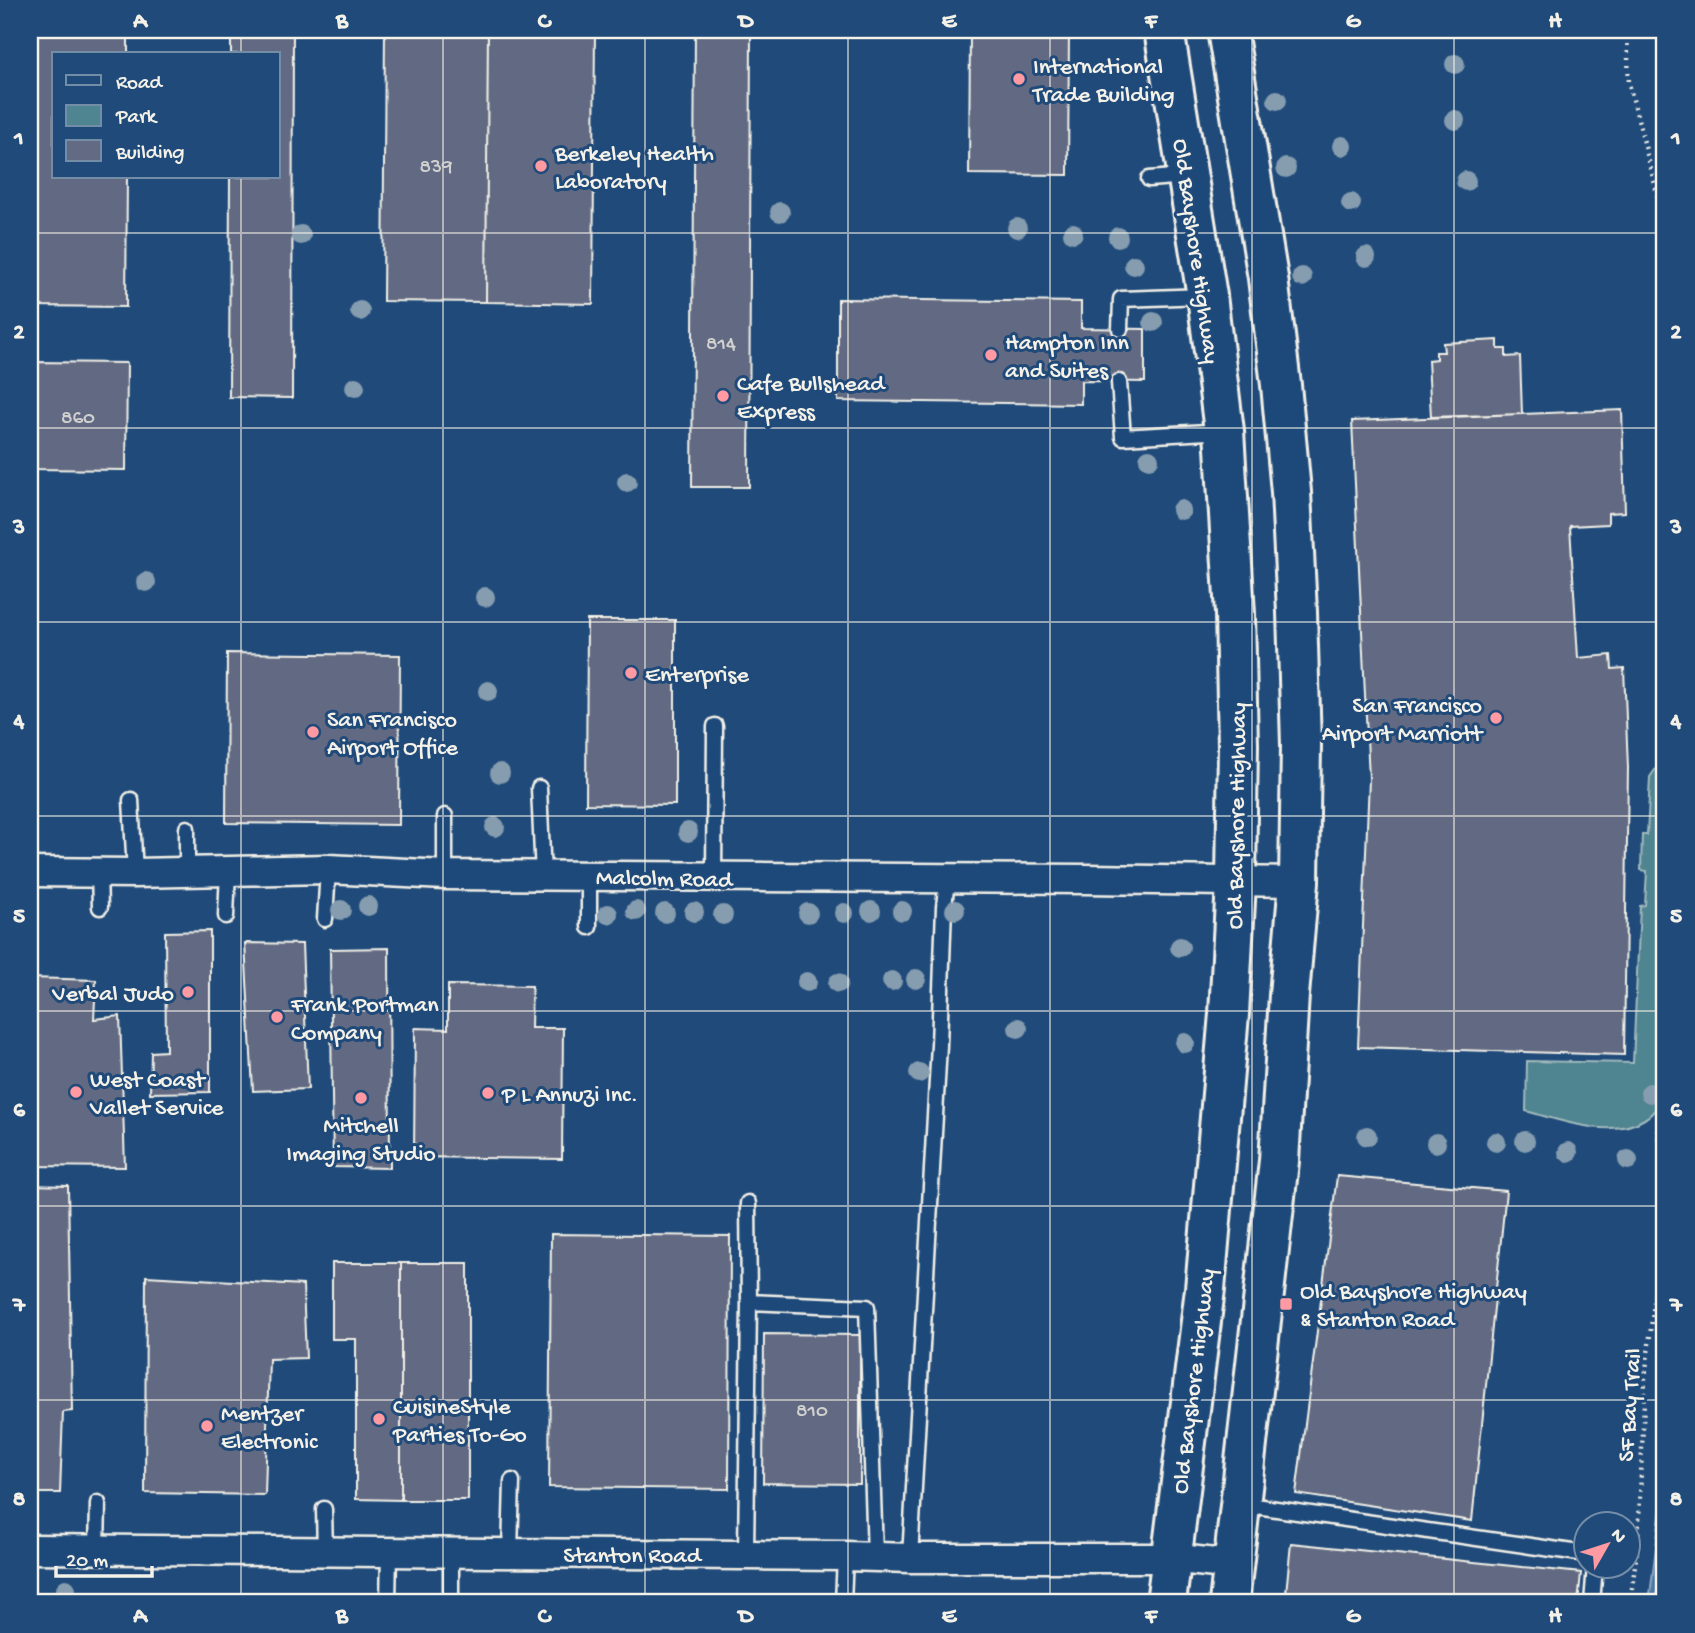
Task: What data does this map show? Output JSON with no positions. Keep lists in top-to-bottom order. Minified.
{"streets":{"main road":["Old Bayshore Highway"],"street":["Malcolm Road","Stanton Road"],"path":["SF Bay Trail"]},"crossings":[["Old Bayshore Highway","Malcolm Road"],["Old Bayshore Highway","Stanton Road"]],"places":{"other":["International Trade Building","Berkeley Health Laboratory","Hampton Inn and Suites","Cafe Bullshead Express","Enterprise","San Francisco Airport Marriott","San Francisco Airport Office","Verbal Judo","Frank Portman Company","West Coast Vallet Service","P L Annuzi Inc.","Mitchell Imaging Studio","CuisineStyle Parties To-Go","Mentzer Electronic"],"transit":["Old Bayshore Highway & Stanton Road"]},"house_numbers":["839","814","860","810"],"legend":["Road","Park","Building"],"scale_bar":"20 m","north":"top right","grid":{"columns":["A","B","C","D","E","F","G","H"],"rows":["1","2","3","4","5","6","7","8"]}}
